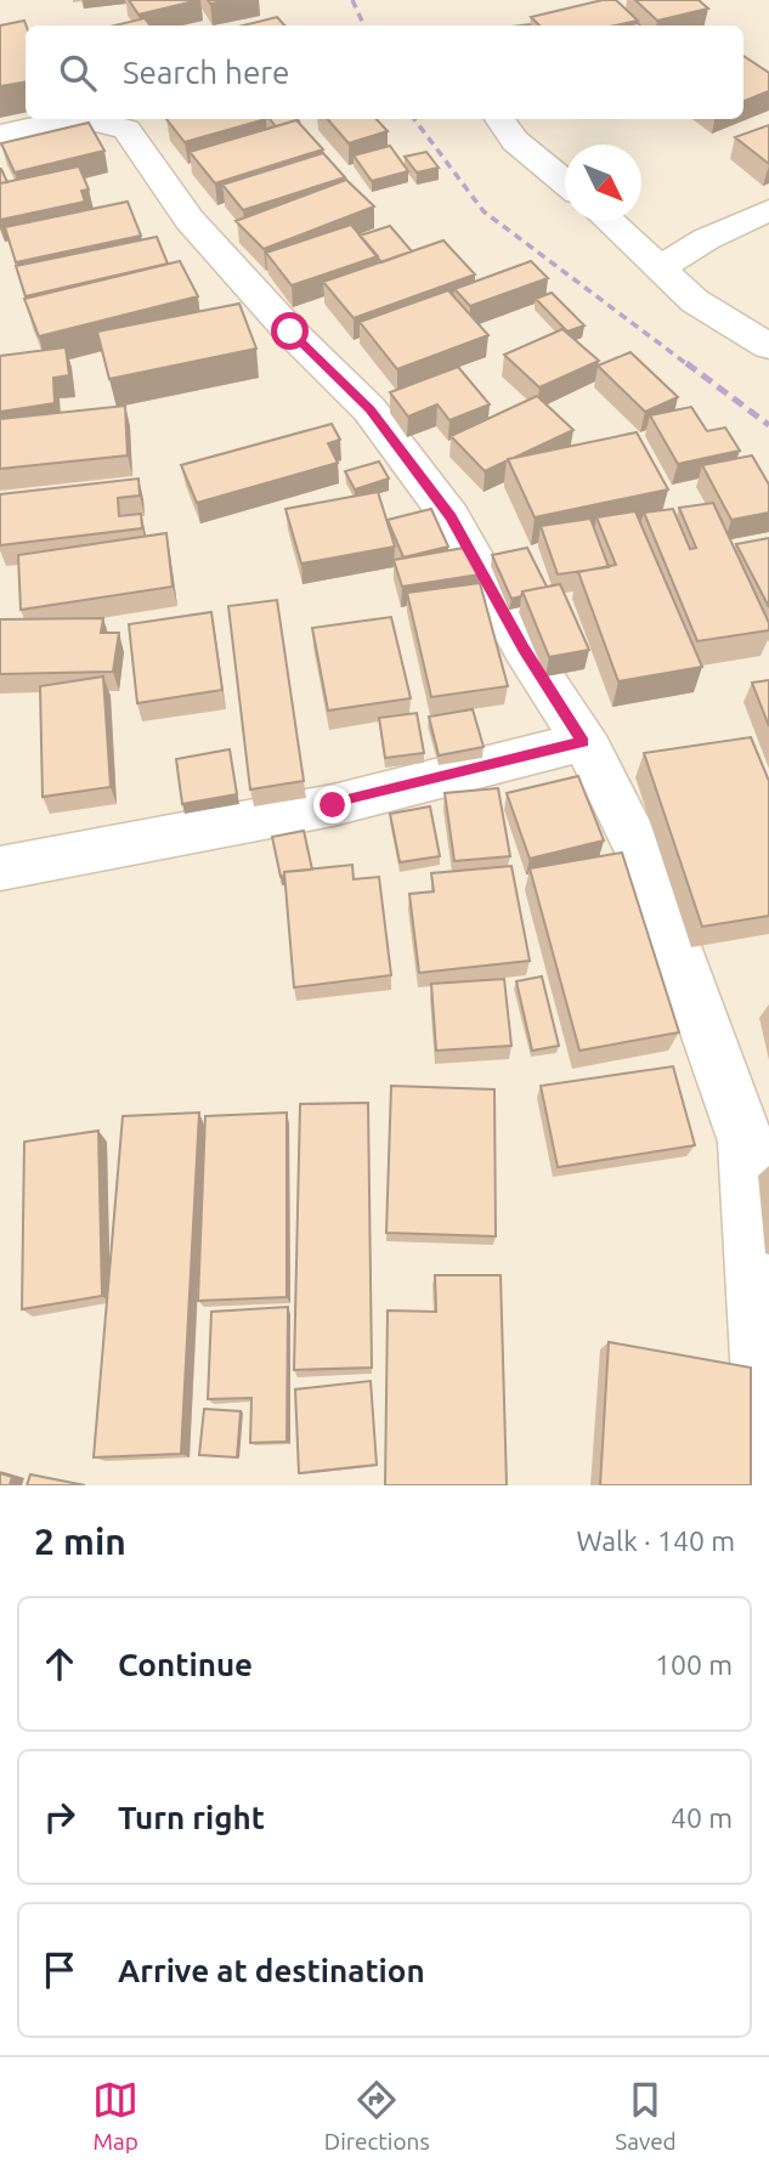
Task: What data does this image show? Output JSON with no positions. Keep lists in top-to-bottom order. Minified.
{"north":"bottom right","page":{"search":"Search here","heading":["2 min","Walk · 140 m"],"list":[["Continue","100 m"],["Turn right","40 m"],"Arrive at destination"],"nav":["Map","Directions","Saved"]}}
